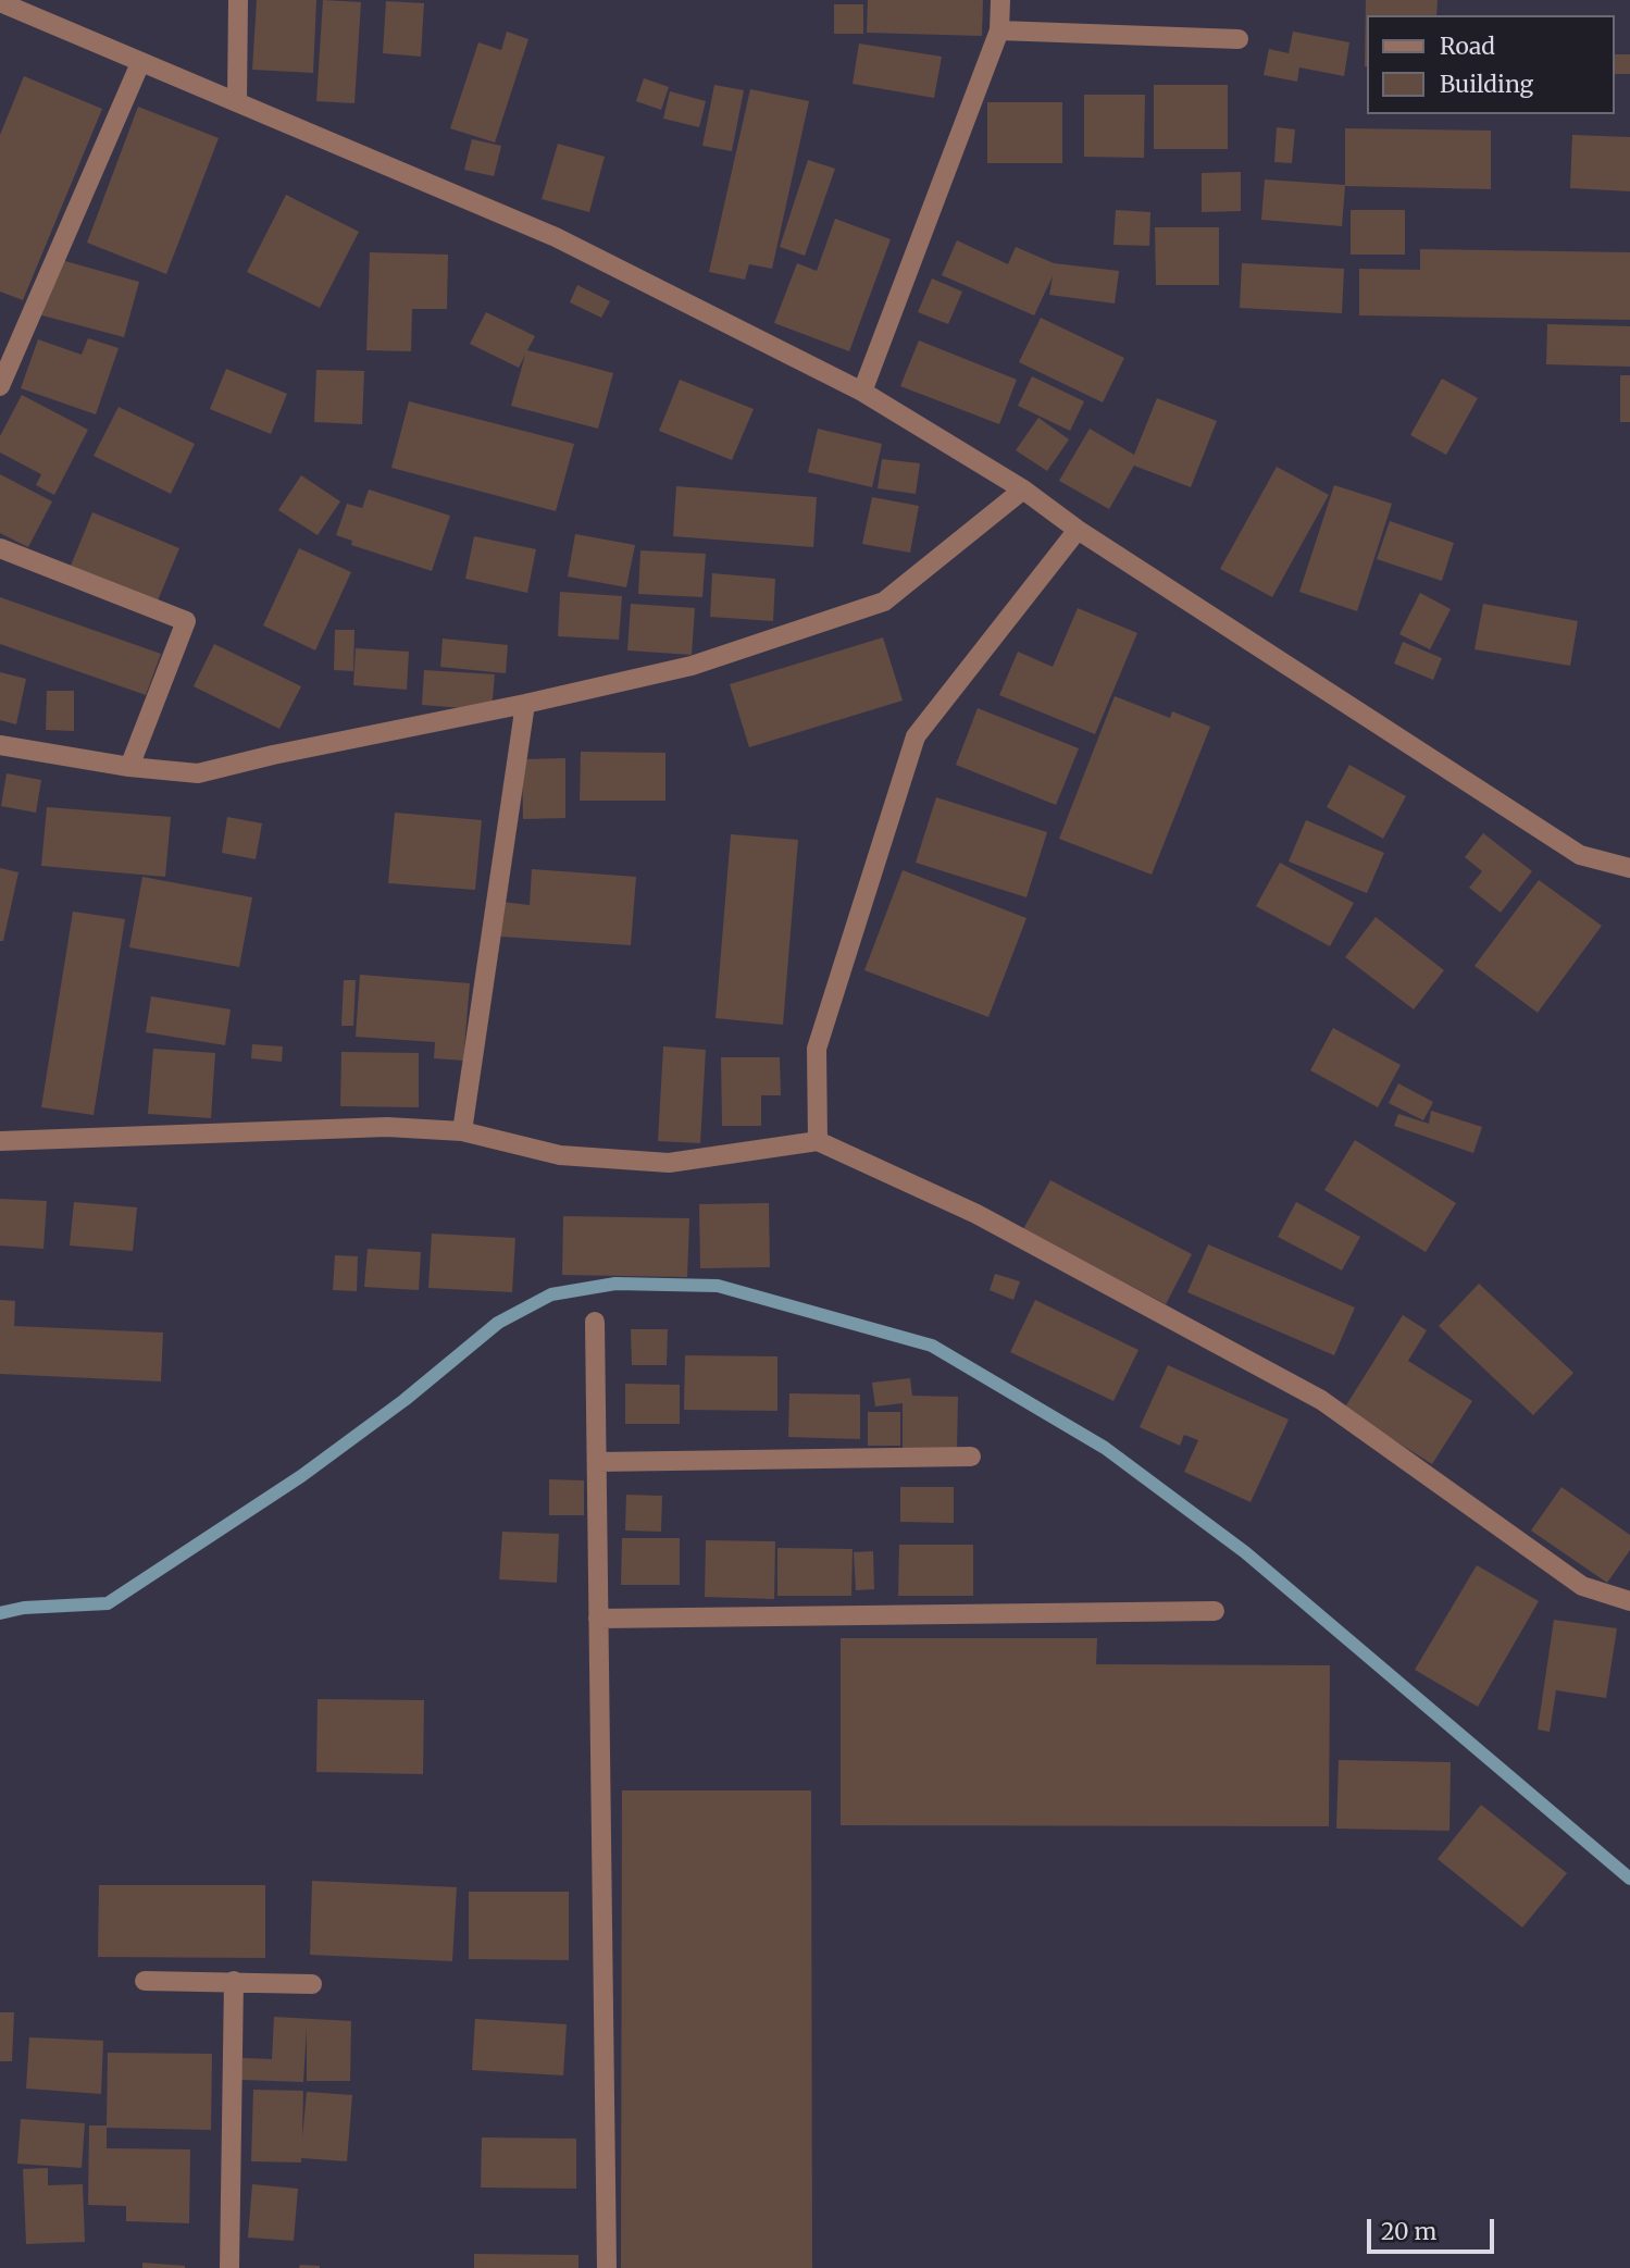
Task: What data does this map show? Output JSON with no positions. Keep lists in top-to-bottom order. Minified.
{"legend":["Road","Building"],"scale_bar":"20 m"}
